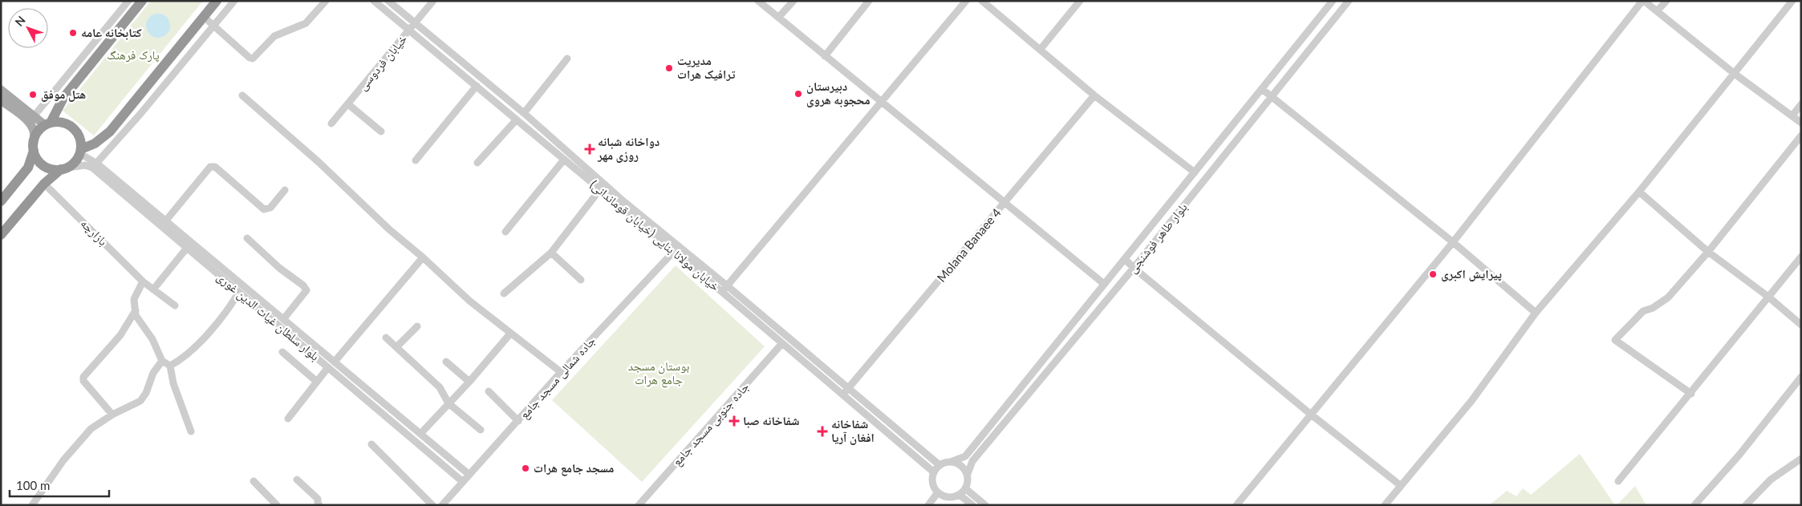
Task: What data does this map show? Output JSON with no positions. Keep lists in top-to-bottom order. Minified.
{"streets":{"street":["خیابان فردوسی","بازارچه","خیابان مولانا بنایی (خیابان قوماندانی)","بلوار طاهر فوشنجی","Molana Banaee 4","بلوار سلطان غیاث الدین غوری","جاده شمالی مسجد جامع","جاده جنوبی مسجد جامع"]},"crossings":[["خیابان فردوسی","خیابان مولانا بنایی (خیابان قوماندانی)"],["خیابان مولانا بنایی (خیابان قوماندانی)","بلوار طاهر فوشنجی"],["خیابان مولانا بنایی (خیابان قوماندانی)","Molana Banaee 4"],["خیابان مولانا بنایی (خیابان قوماندانی)","جاده شمالی مسجد جامع"],["خیابان مولانا بنایی (خیابان قوماندانی)","جاده جنوبی مسجد جامع"],["بلوار سلطان غیاث الدین غوری","جاده شمالی مسجد جامع"]],"parks":["پارک فرهنگ","بوستان مسجد جامع هرات"],"places":{"other":["کتابخانه عامه","مدیریت ترافیک هرات","دبیرستان محجوبه هروی","هتل موفق","پیرایش اکبری","مسجد جامع هرات"],"health":["دواخانه شبانه روزی مهر","شفاخانه صبا","شفاخانه افغان آریا"]},"scale_bar":"100 m","north":"top left"}
